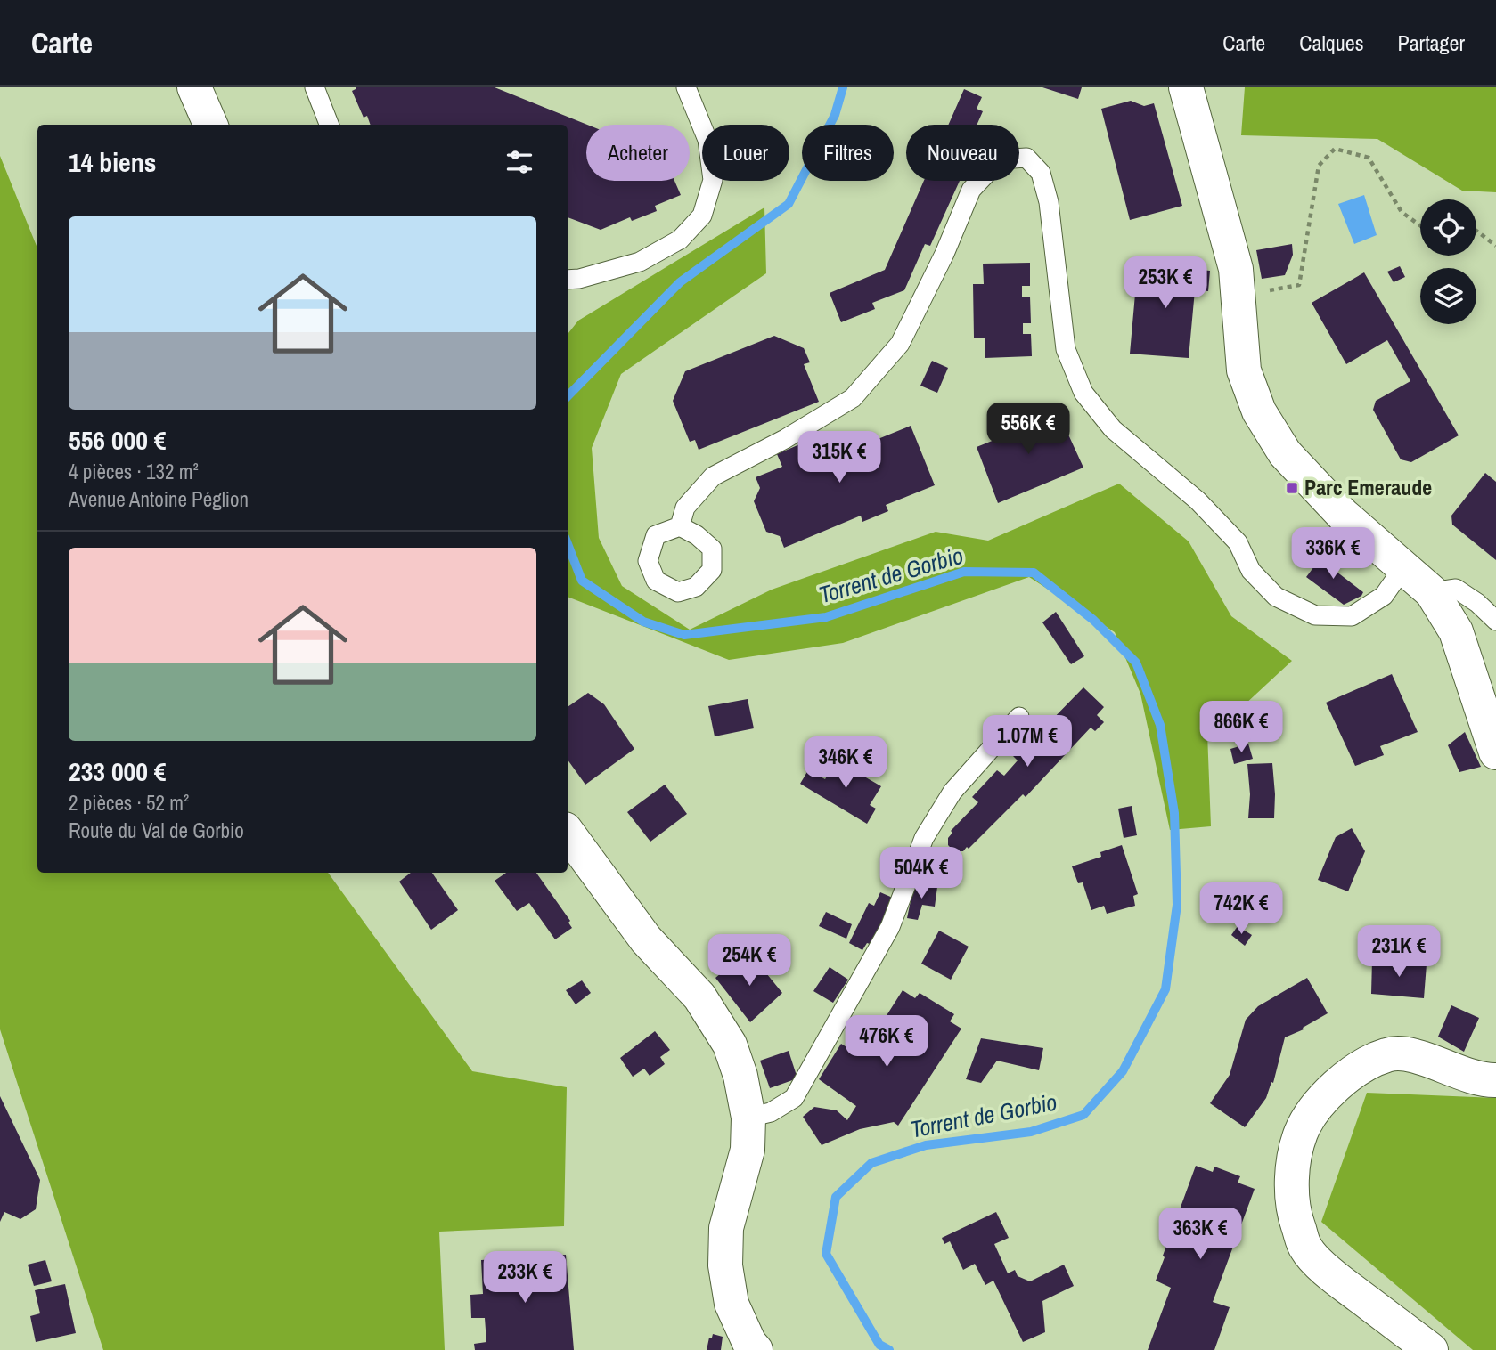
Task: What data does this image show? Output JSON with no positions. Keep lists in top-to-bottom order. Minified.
{"water":["Torrent de Gorbio"],"places":{"transit":["Parc Emeraude"]},"page":{"header":"Carte","nav":["Carte","Calques","Partager"],"chip":["Acheter","Louer","Filtres","Nouveau"],"heading":"14 biens","list":[{"name":"556 000 €","note":"4 pièces · 132 m² · Avenue Antoine Péglion"},{"name":"233 000 €","note":"2 pièces · 52 m² · Route du Val de Gorbio"}],"price":["253K €","556K €","315K €","336K €","866K €","1.07M €","346K €","504K €","742K €","231K €","254K €","476K €","363K €","233K €"]}}
